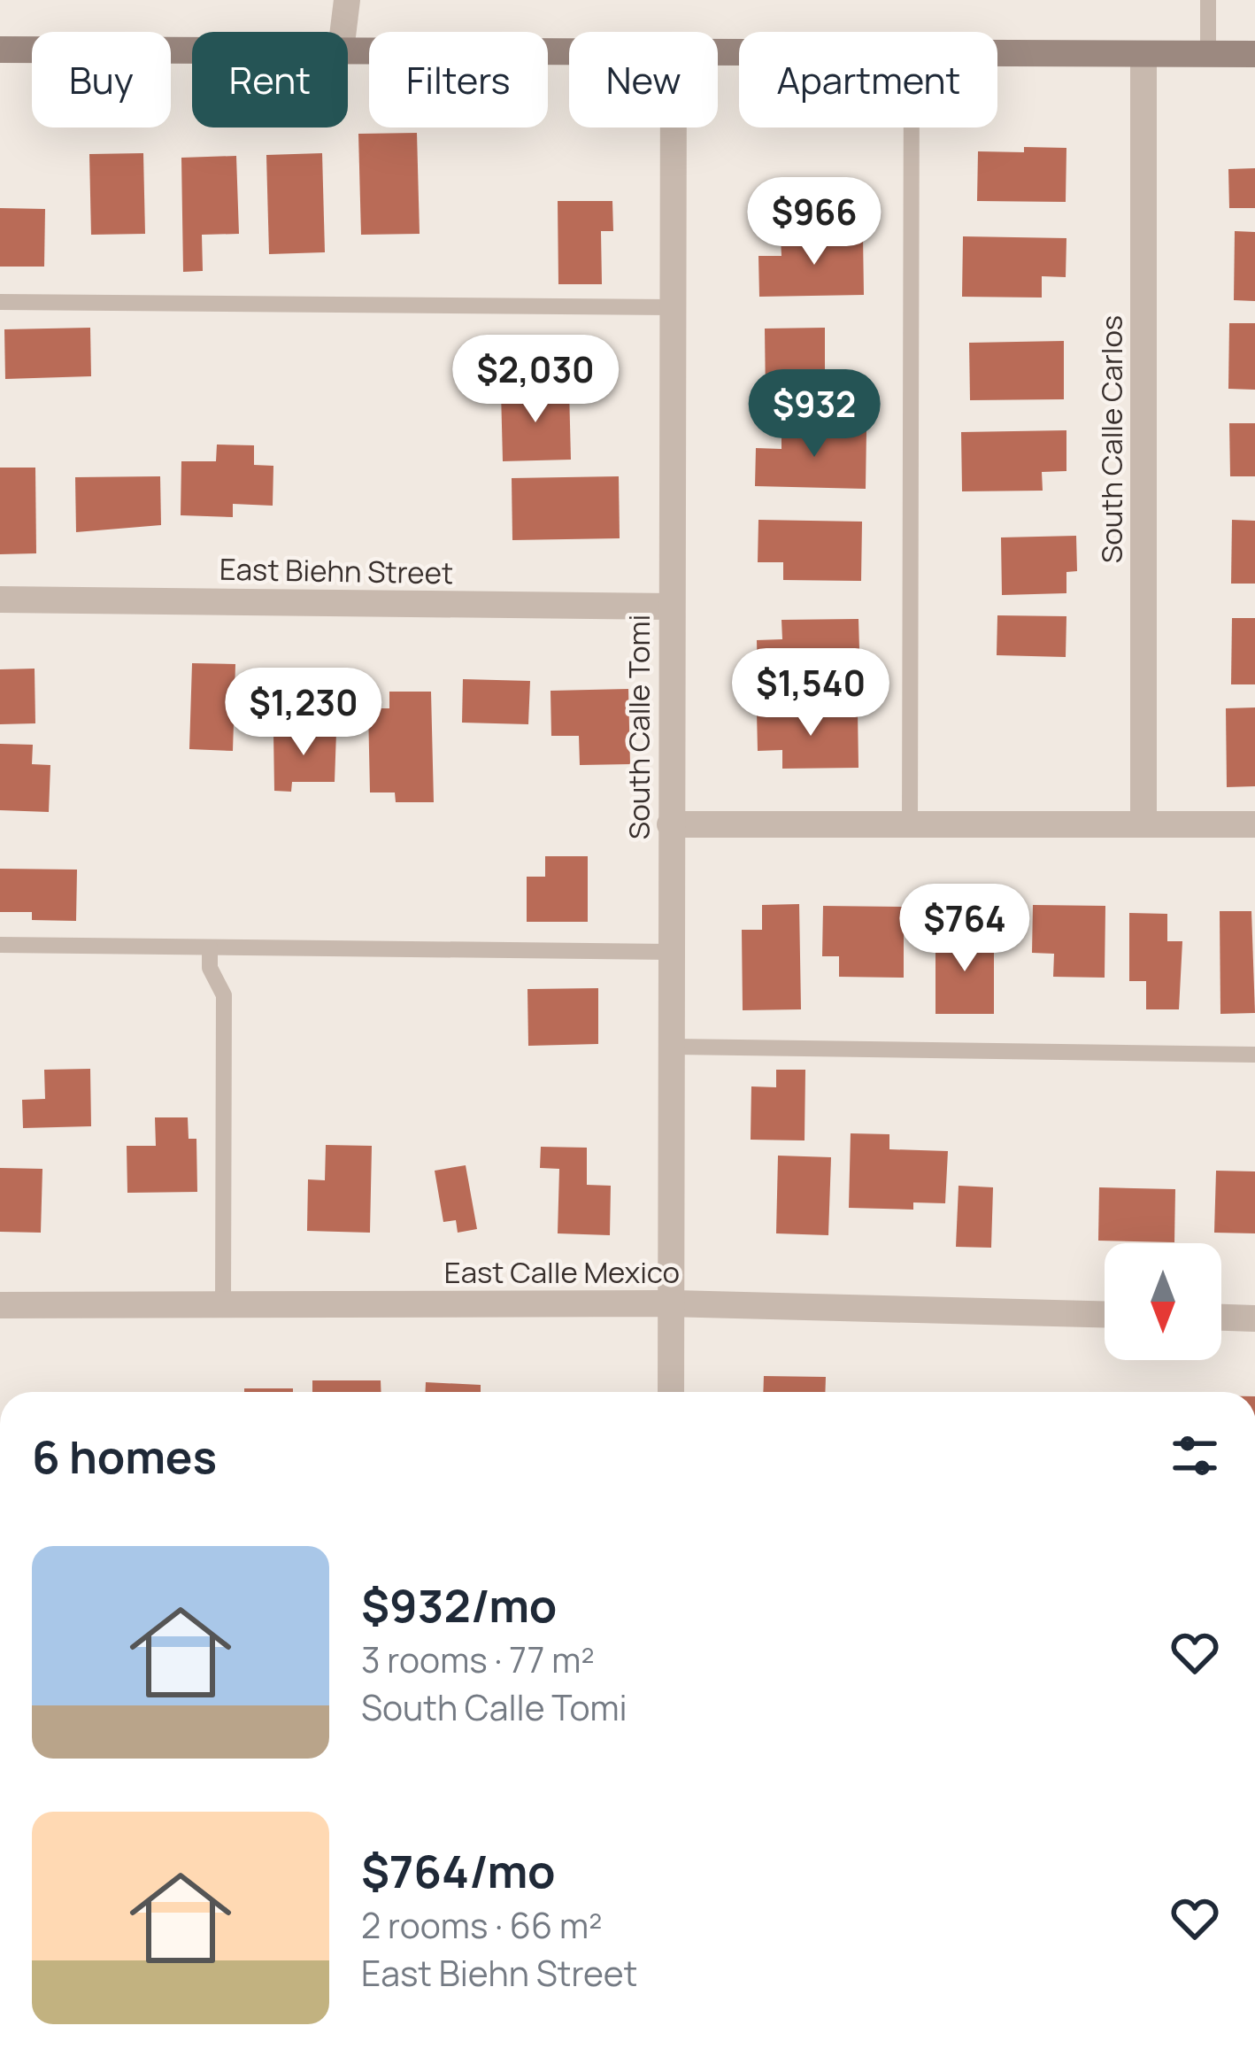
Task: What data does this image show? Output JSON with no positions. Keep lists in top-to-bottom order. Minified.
{"streets":{"street":["South Calle Carlos","East Biehn Street","South Calle Tomi","East Calle Mexico"]},"crossings":[["East Biehn Street","South Calle Tomi"],["South Calle Tomi","East Calle Mexico"]],"north":"bottom","page":{"chip":["Buy","Rent","Filters","New","Apartment"],"price":["$966","$2,030","$932","$1,540","$1,230","$764"],"heading":"6 homes","list":[{"name":"$932/mo","note":"3 rooms · 77 m² · South Calle Tomi"},{"name":"$764/mo","note":"2 rooms · 66 m² · East Biehn Street"}]}}
